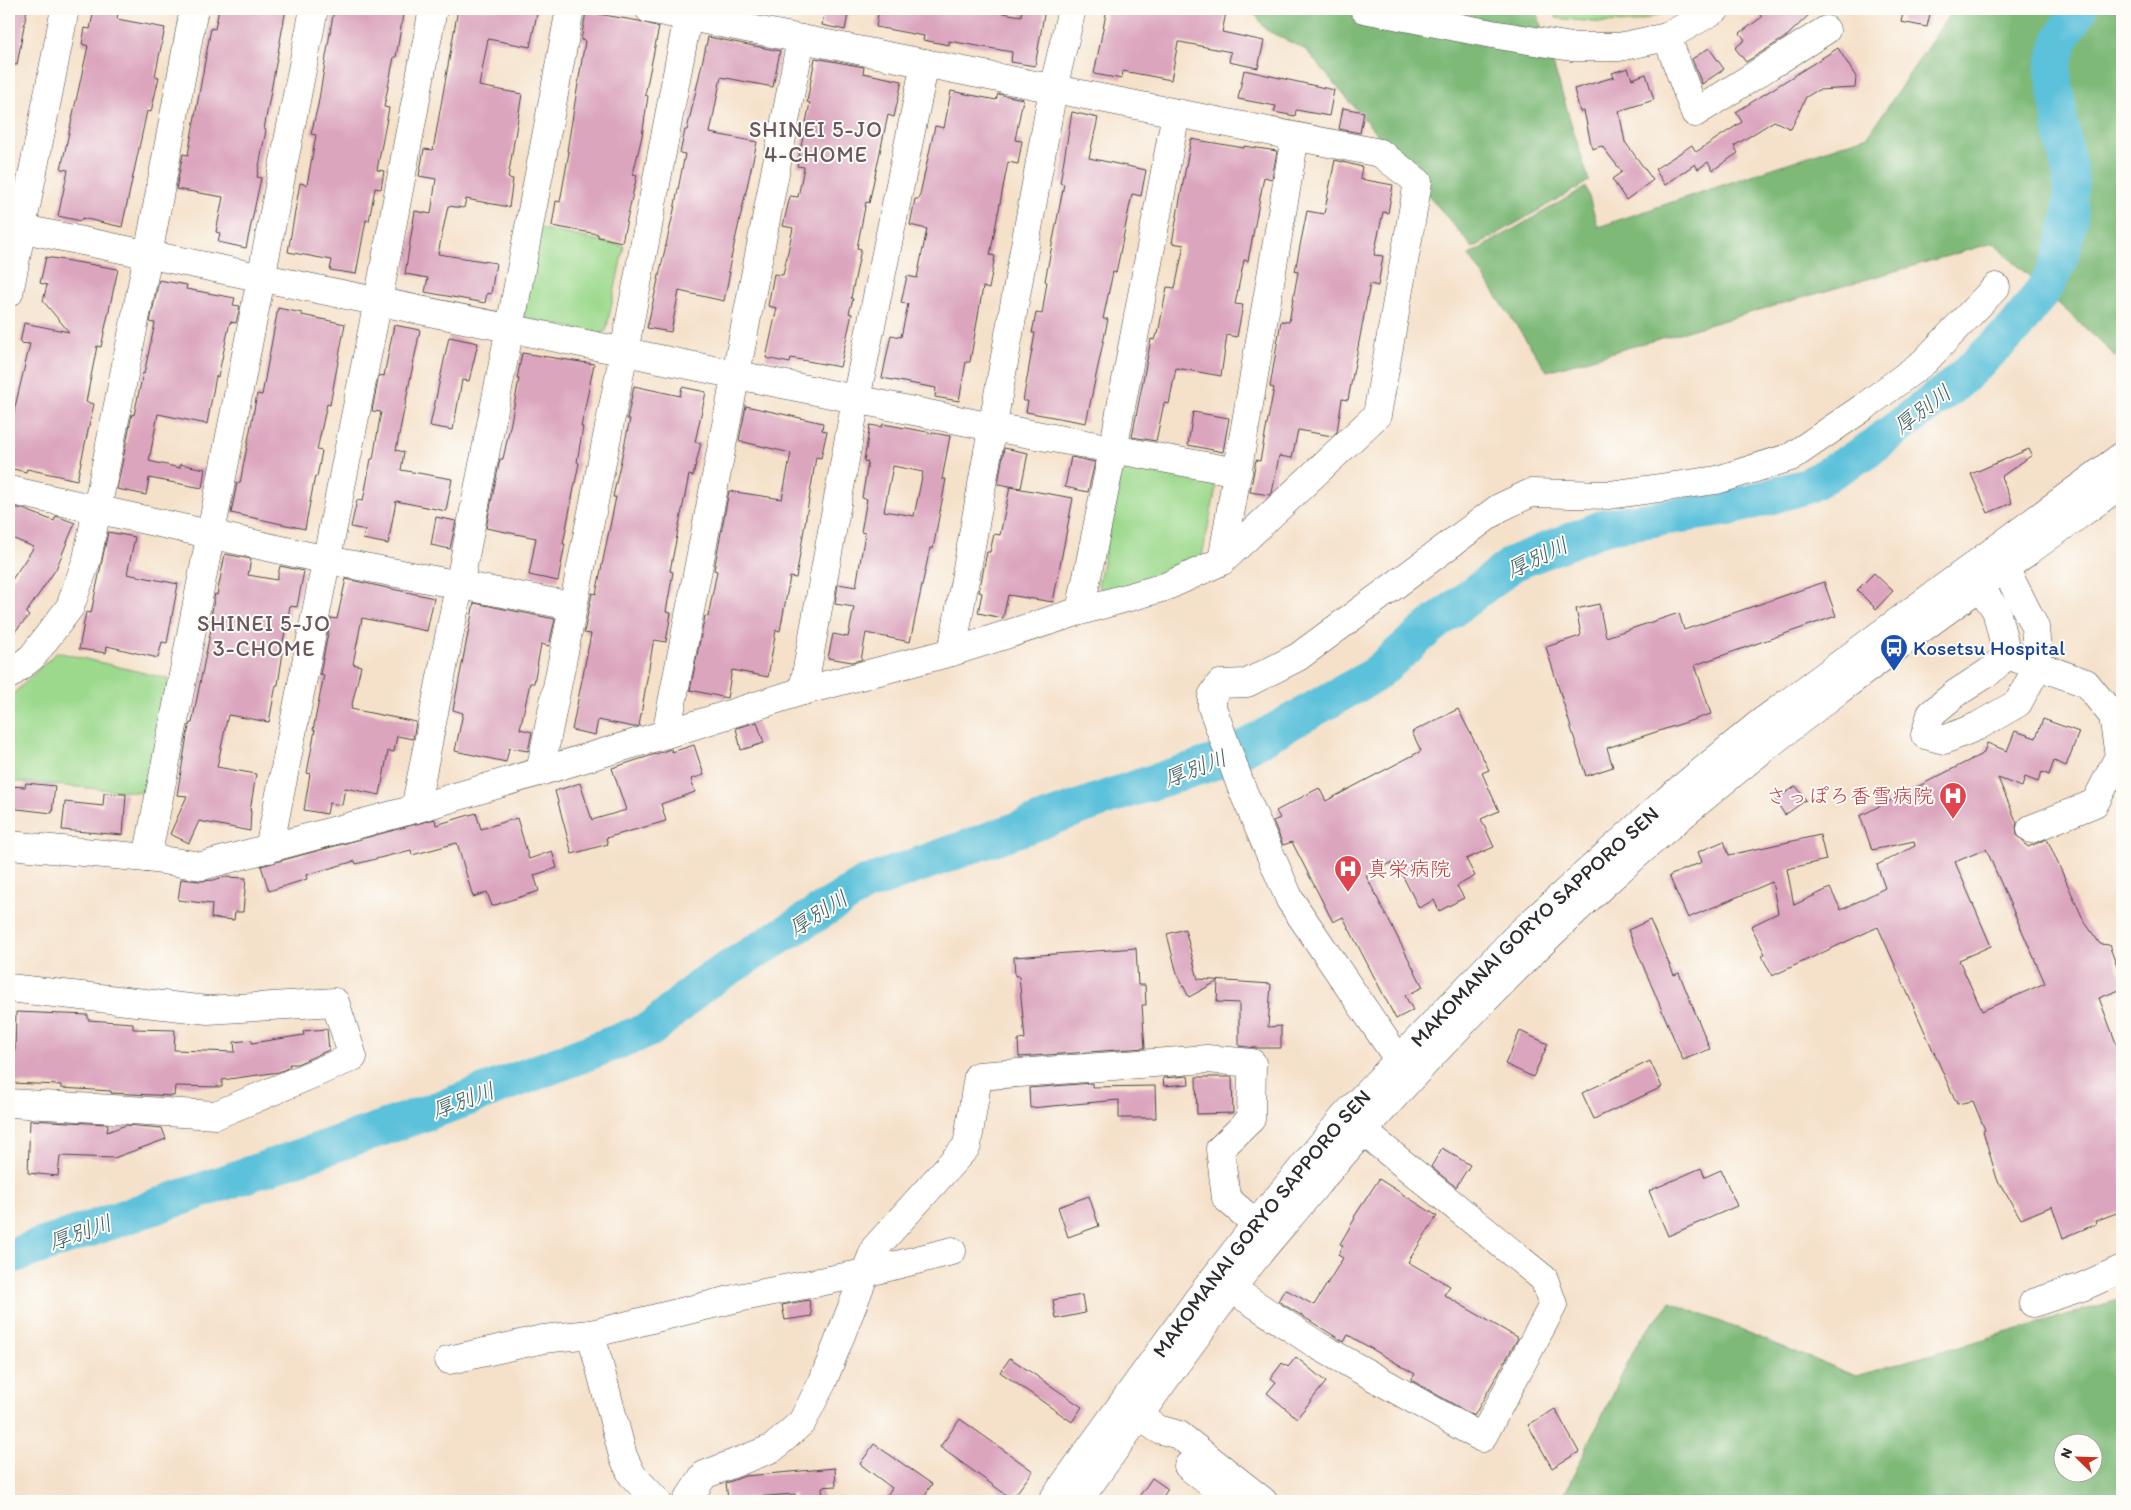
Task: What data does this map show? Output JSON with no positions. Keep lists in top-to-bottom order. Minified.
{"streets":{"street":["MAKOMANAI GORYO SAPPORO SEN"]},"districts":["SHINEI 5-JO 4-CHOME","SHINEI 5-JO 3-CHOME"],"water":["厚別川"],"places":{"bus stop":["Kosetsu Hospital"],"hospital":["さっぽろ香雪病院","真栄病院"]},"north":"top left"}
